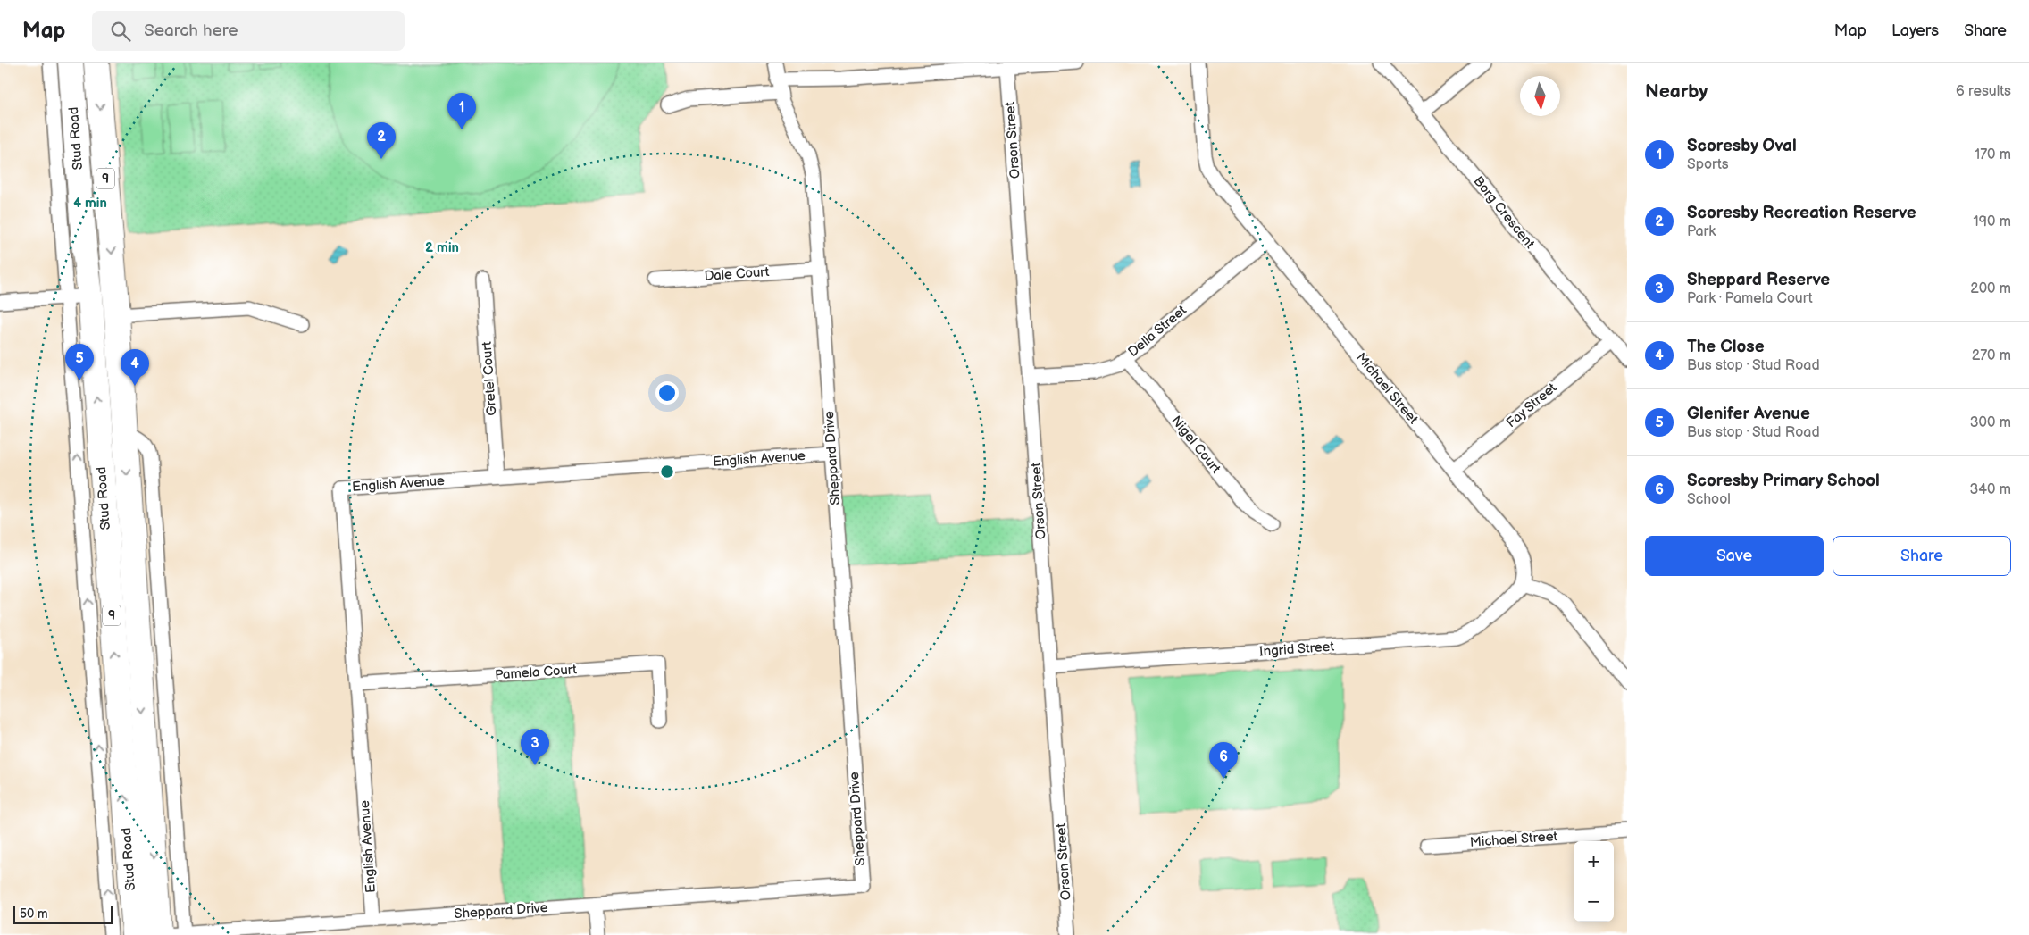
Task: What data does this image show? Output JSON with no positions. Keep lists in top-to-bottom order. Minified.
{"streets":{"highway":["Stud Road","9"],"street":["Orson Street","Borg Crescent","Dale Court","Della Street","Gretel Court","Michael Street","Fay Street","Nigel Court","Sheppard Drive","English Avenue","Ingrid Street","Pamela Court"]},"crossings":[["Orson Street","Della Street"],["Orson Street","Ingrid Street"],["Borg Crescent","Fay Street"],["Dale Court","Sheppard Drive"],["Della Street","Michael Street"],["Della Street","Nigel Court"],["Gretel Court","English Avenue"],["Michael Street","Fay Street"],["Michael Street","Ingrid Street"],["Sheppard Drive","English Avenue"],["English Avenue","Pamela Court"]],"scale_bar":"50 m","north":"bottom","page":{"header":"Map","search":"Search here","nav":["Map","Layers","Share"],"heading":["Nearby","6 results"],"pins":["1","2","5","4","3","6"],"list":[{"mark":"1","name":"Scoresby Oval","note":"Sports","value":"170 m"},{"mark":"2","name":"Scoresby Recreation Reserve","note":"Park","value":"190 m"},{"mark":"3","name":"Sheppard Reserve","note":"Park · Pamela Court","value":"200 m"},{"mark":"4","name":"The Close","note":"Bus stop · Stud Road","value":"270 m"},{"mark":"5","name":"Glenifer Avenue","note":"Bus stop · Stud Road","value":"300 m"},{"mark":"6","name":"Scoresby Primary School","note":"School","value":"340 m"}],"buttons":["Save","Share"],"map_buttons":["+","−"],"scale":"50 m"},"rings":["4 min","2 min"]}
